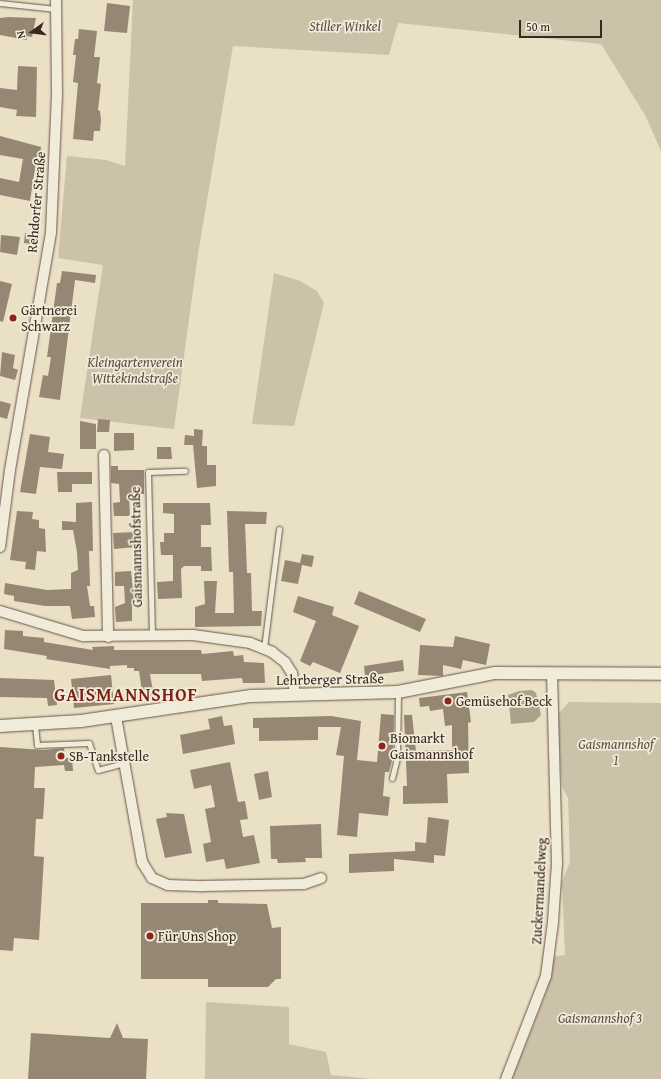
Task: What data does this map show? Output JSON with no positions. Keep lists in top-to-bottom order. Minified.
{"streets":{"street":["Rehdorfer Straße","Lehrberger Straße","Zuckermandelweg"],"lane":["Gaismannshofstraße"]},"crossings":[["Lehrberger Straße","Zuckermandelweg"]],"districts":["GAISMANNSHOF"],"parks":["Stiller Winkel","Kleingartenverein Wittekindstraße","Gaismannshof 1","Gaismannshof 3"],"places":["Gärtnerei Schwarz","Gemüsehof Beck","Biomarkt Gaismannshof","SB-Tankstelle","Für Uns Shop"],"scale_bar":"50 m","north":"left"}
